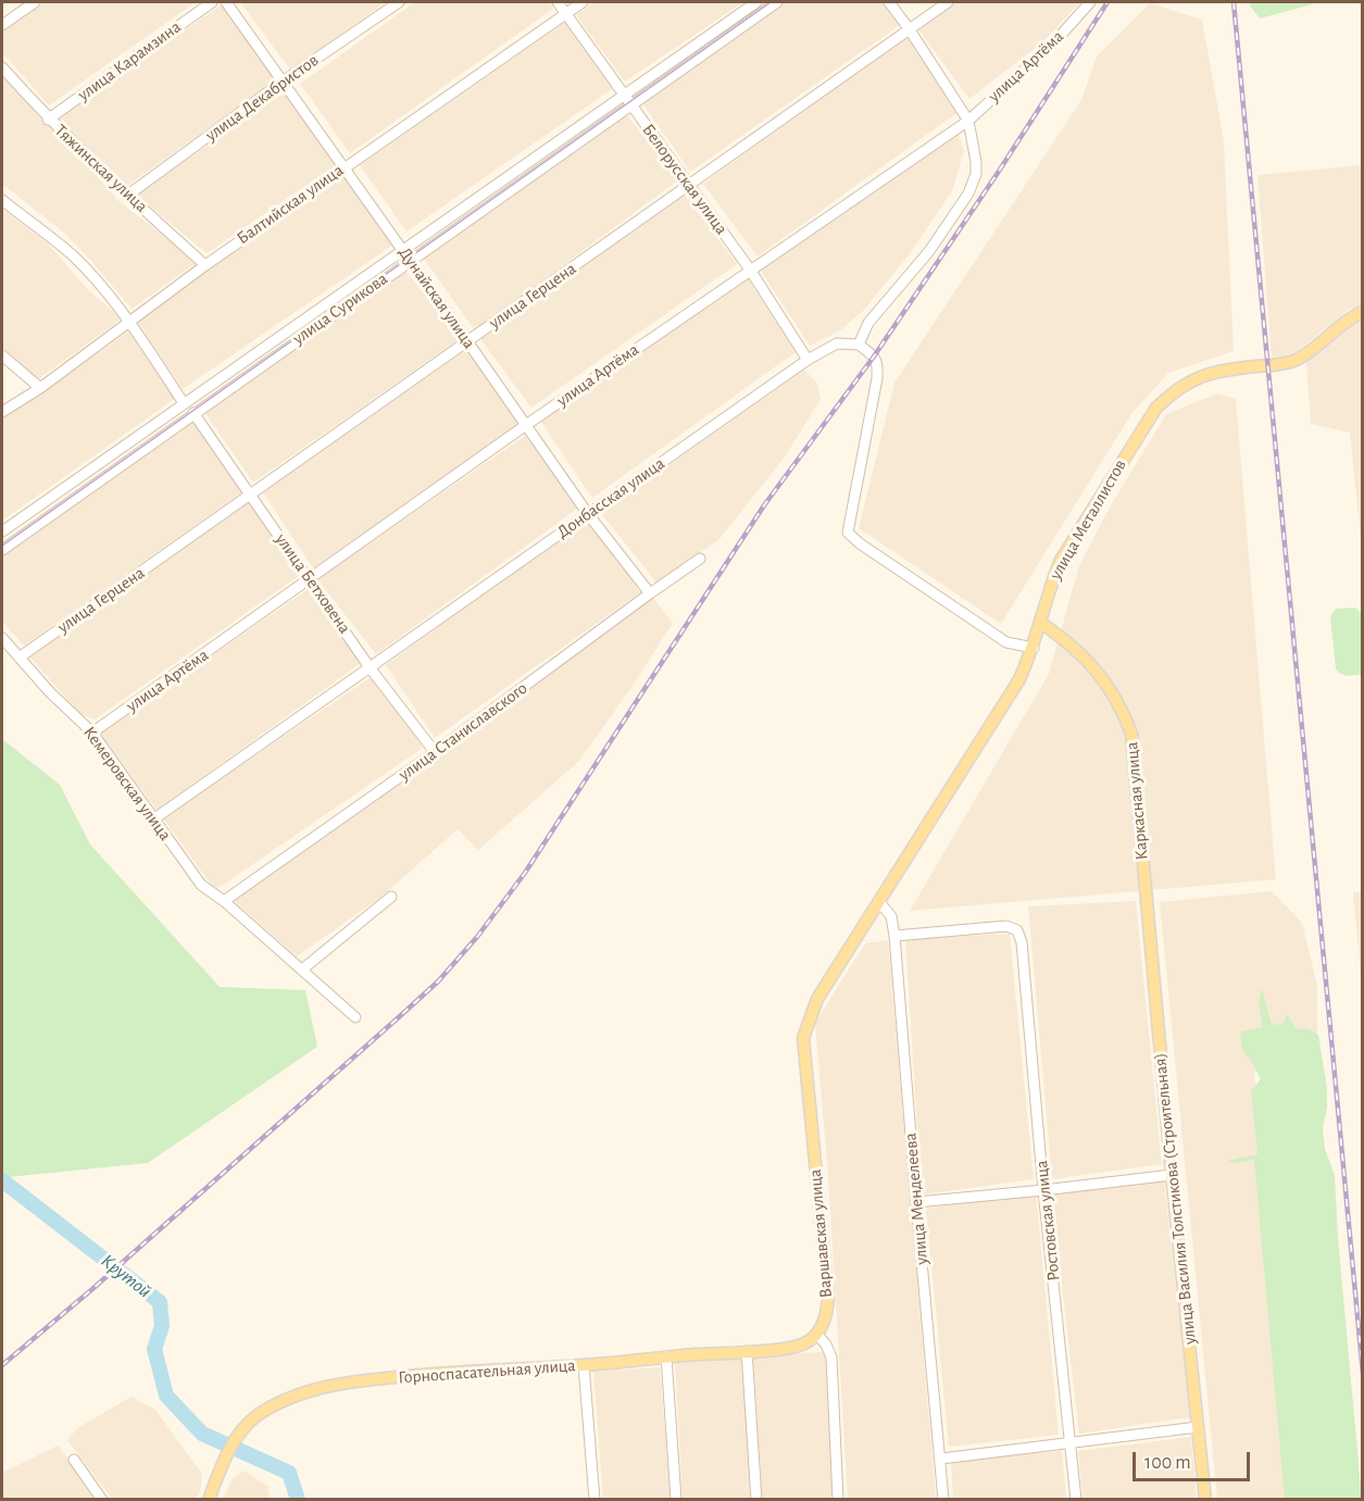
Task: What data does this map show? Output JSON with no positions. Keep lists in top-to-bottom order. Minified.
{"streets":{"main road":["улица Металлистов","Каркасная улица","улица Василия Толстикова (Строительная)","Варшавская улица","Горноспасательная улица"],"street":["улица Карамзина","улица Артёма","улица Декабристов","Тяжинская улица","Белорусская улица","Балтийская улица","улица Герцена","Дунайская улица","улица Сурикова","Донбасская улица","улица Бетховена","улица Станиславского","Кемеровская улица","улица Менделеева","Ростовская улица"]},"crossings":[["улица Карамзина","Тяжинская улица"],["улица Артёма","Белорусская улица"],["улица Артёма","Дунайская улица"],["улица Артёма","улица Бетховена"],["улица Артёма","Кемеровская улица"],["улица Декабристов","Тяжинская улица"],["улица Декабристов","Дунайская улица"],["Тяжинская улица","Балтийская улица"],["Белорусская улица","Балтийская улица"],["Белорусская улица","улица Герцена"],["Белорусская улица","улица Сурикова"],["Белорусская улица","Донбасская улица"],["Балтийская улица","Дунайская улица"],["улица Герцена","Дунайская улица"],["улица Герцена","улица Бетховена"],["улица Герцена","Кемеровская улица"],["Дунайская улица","улица Сурикова"],["Дунайская улица","Донбасская улица"],["Дунайская улица","улица Станиславского"],["улица Сурикова","улица Бетховена"],["Донбасская улица","улица Бетховена"],["Донбасская улица","Кемеровская улица"],["улица Металлистов","Каркасная улица"],["улица Металлистов","улица Менделеева"],["улица Металлистов","Варшавская улица"],["улица Бетховена","улица Станиславского"],["улица Станиславского","Кемеровская улица"],["Каркасная улица","улица Василия Толстикова (Строительная)"],["улица Менделеева","Ростовская улица"],["Варшавская улица","Горноспасательная улица"]],"water":["Крутой"],"scale_bar":"100 m"}
